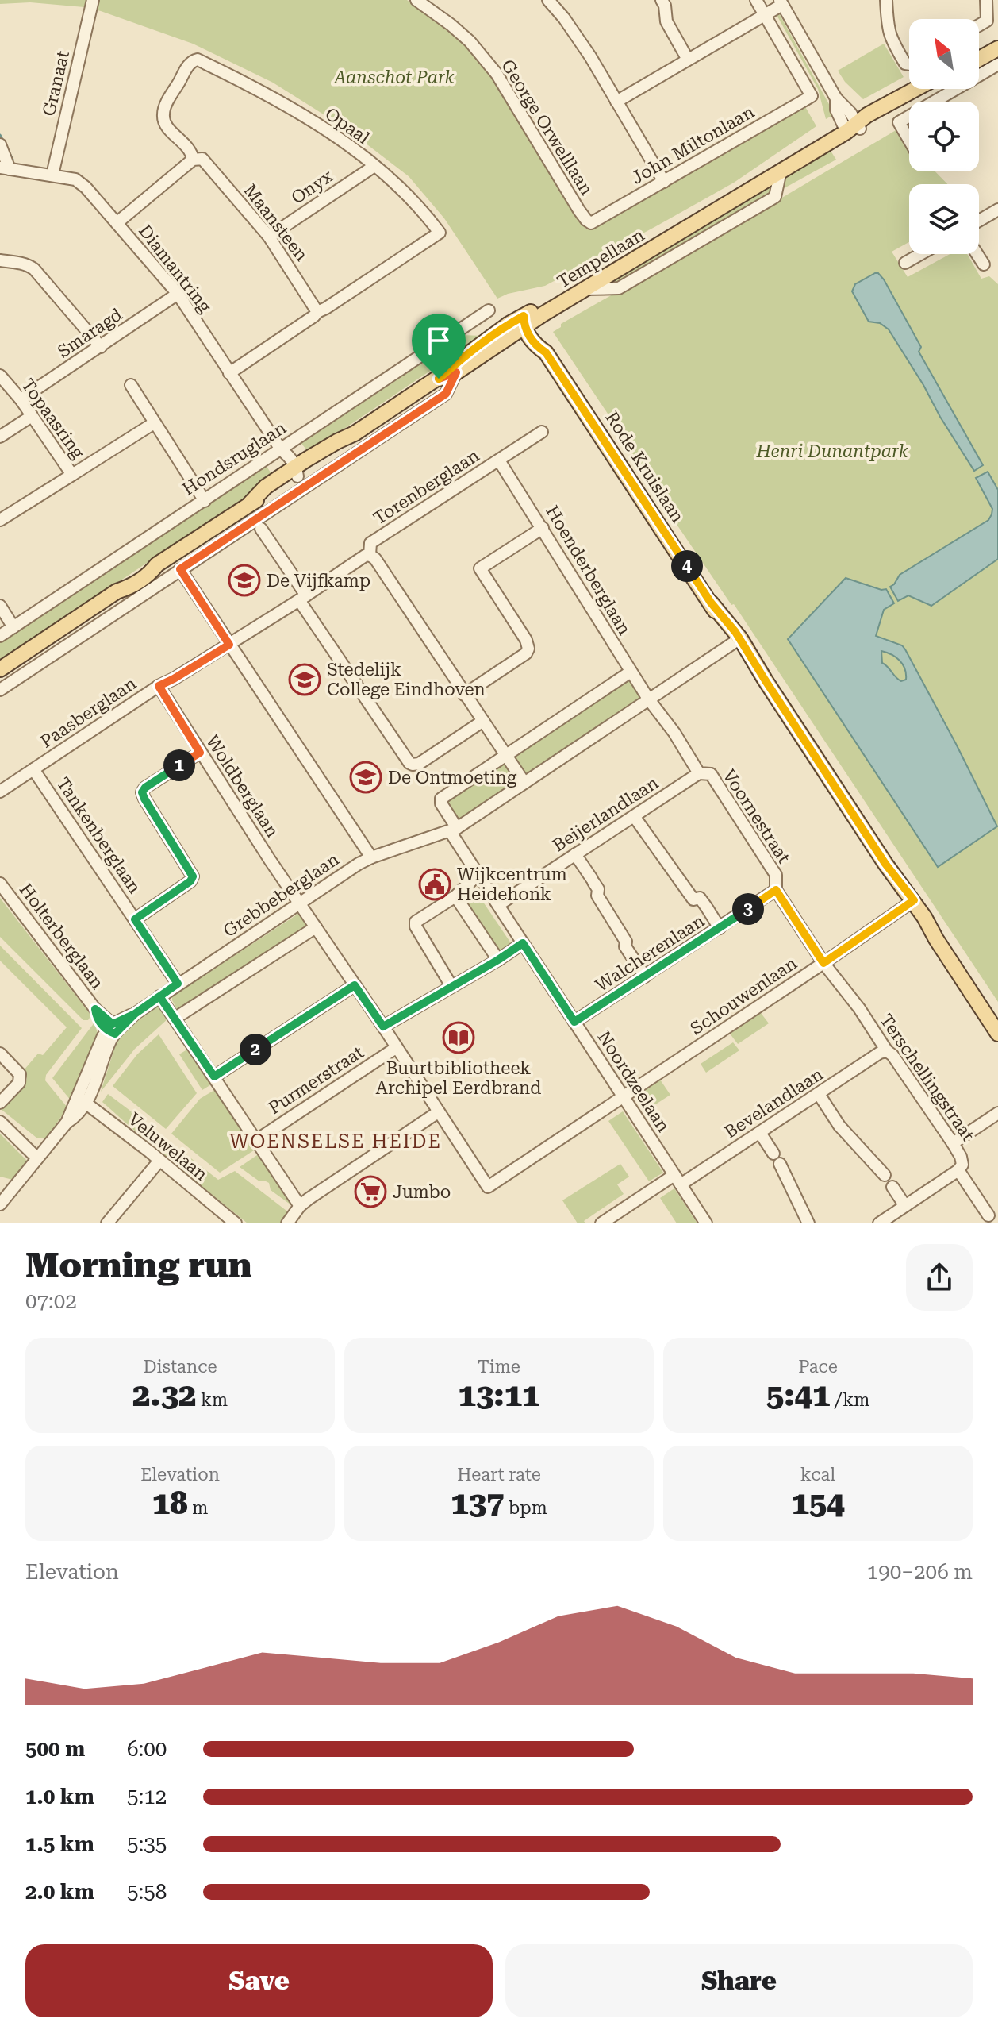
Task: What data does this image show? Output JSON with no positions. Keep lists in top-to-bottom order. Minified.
{"streets":{"main road":["Tempellaan","Rode Kruislaan"],"street":["Granaat","Opaal","George Orwelllaan","John Miltonlaan","Onyx","Maansteen","Diamantring","Smaragd","Topaasring","Hondsruglaan","Torenberglaan","Hoenderberglaan","Paasberglaan","Woldberglaan","Beijerlandlaan","Voornestraat","Tankenberglaan","Grebbeberglaan","Holterberglaan","Walcherenlaan","Schouwenlaan","Terschellingstraat","Purmerstraat","Noordzeelaan","Bevelandlaan","Veluwelaan"]},"crossings":[["Granaat","Diamantring"],["Opaal","Onyx"],["Opaal","Maansteen"],["George Orwelllaan","John Miltonlaan"],["Onyx","Maansteen"],["Tempellaan","Rode Kruislaan"],["Diamantring","Smaragd"],["Diamantring","Hondsruglaan"],["Smaragd","Topaasring"],["Rode Kruislaan","Grebbeberglaan"],["Rode Kruislaan","Schouwenlaan"],["Torenberglaan","Hoenderberglaan"],["Torenberglaan","Paasberglaan"],["Hoenderberglaan","Voornestraat"],["Hoenderberglaan","Grebbeberglaan"],["Paasberglaan","Woldberglaan"],["Paasberglaan","Tankenberglaan"],["Woldberglaan","Grebbeberglaan"],["Woldberglaan","Schouwenlaan"],["Woldberglaan","Purmerstraat"],["Beijerlandlaan","Voornestraat"],["Beijerlandlaan","Noordzeelaan"],["Voornestraat","Grebbeberglaan"],["Voornestraat","Walcherenlaan"],["Voornestraat","Schouwenlaan"],["Voornestraat","Terschellingstraat"],["Tankenberglaan","Grebbeberglaan"],["Grebbeberglaan","Holterberglaan"],["Grebbeberglaan","Noordzeelaan"],["Walcherenlaan","Noordzeelaan"],["Schouwenlaan","Terschellingstraat"],["Schouwenlaan","Noordzeelaan"],["Terschellingstraat","Bevelandlaan"],["Noordzeelaan","Bevelandlaan"]],"districts":["WOENSELSE HEIDE"],"parks":["Aanschot Park","Henri Dunantpark"],"places":{"school or university":["De Vijfkamp","Stedelijk College Eindhoven","De Ontmoeting"],"public building":["Wijkcentrum Heidehonk"],"library":["Buurtbibliotheek Archipel Eerdbrand"],"supermarket":["Jumbo"]},"north":"top left","page":{"pins":["4","1","3","2"],"heading":["Morning run","07:02"],"stats":[["Distance","2.32 km"],["Time","13:11"],["Pace","5:41 /km"],["Elevation","18 m"],["Heart rate","137 bpm"],["kcal","154"]],"chart":["Elevation","190–206 m"],"list":[{"name":"500 m","note":"6:00"},{"name":"1.0 km","note":"5:12"},{"name":"1.5 km","note":"5:35"},{"name":"2.0 km","note":"5:58"}],"buttons":["Save","Share"]}}
